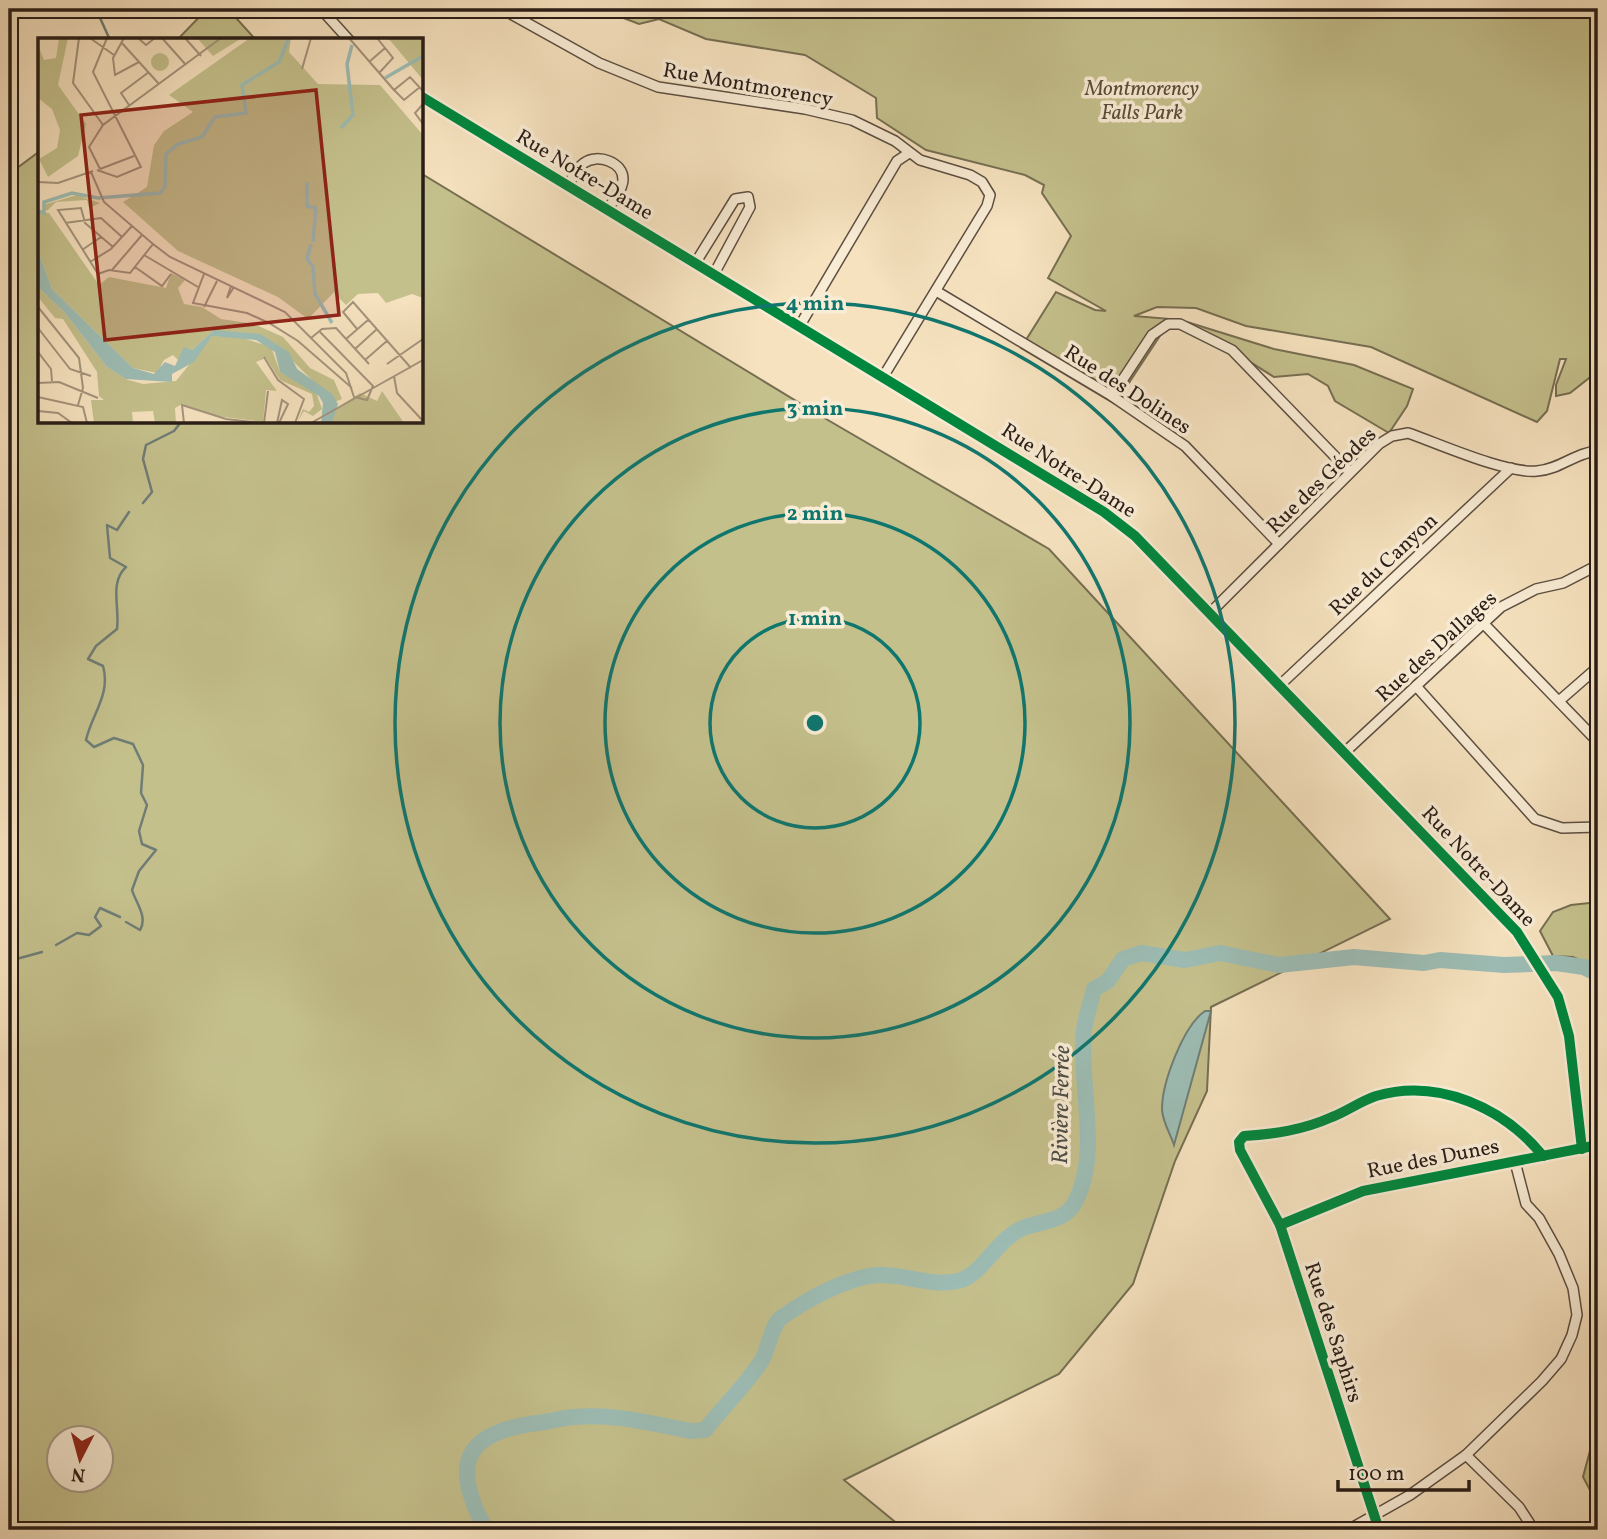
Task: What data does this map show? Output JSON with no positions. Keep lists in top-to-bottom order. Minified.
{"streets":{"street":["Rue Montmorency","Rue Notre-Dame","Rue des Dolines","Rue des Géodes","Rue du Canyon","Rue des Dallages","Rue des Dunes","Rue des Saphirs"]},"crossings":[["Rue Montmorency","Rue des Dolines"],["Rue Notre-Dame","Rue des Géodes"],["Rue Notre-Dame","Rue du Canyon"],["Rue Notre-Dame","Rue des Dallages"],["Rue Notre-Dame","Rue des Dunes"],["Rue des Dolines","Rue des Géodes"],["Rue des Géodes","Rue du Canyon"],["Rue des Dunes","Rue des Saphirs"]],"water":["Rivière Ferrée"],"parks":["Montmorency Falls Park"],"scale_bar":"100 m","north":"bottom","rings":["4 min","3 min","2 min","1 min"]}
